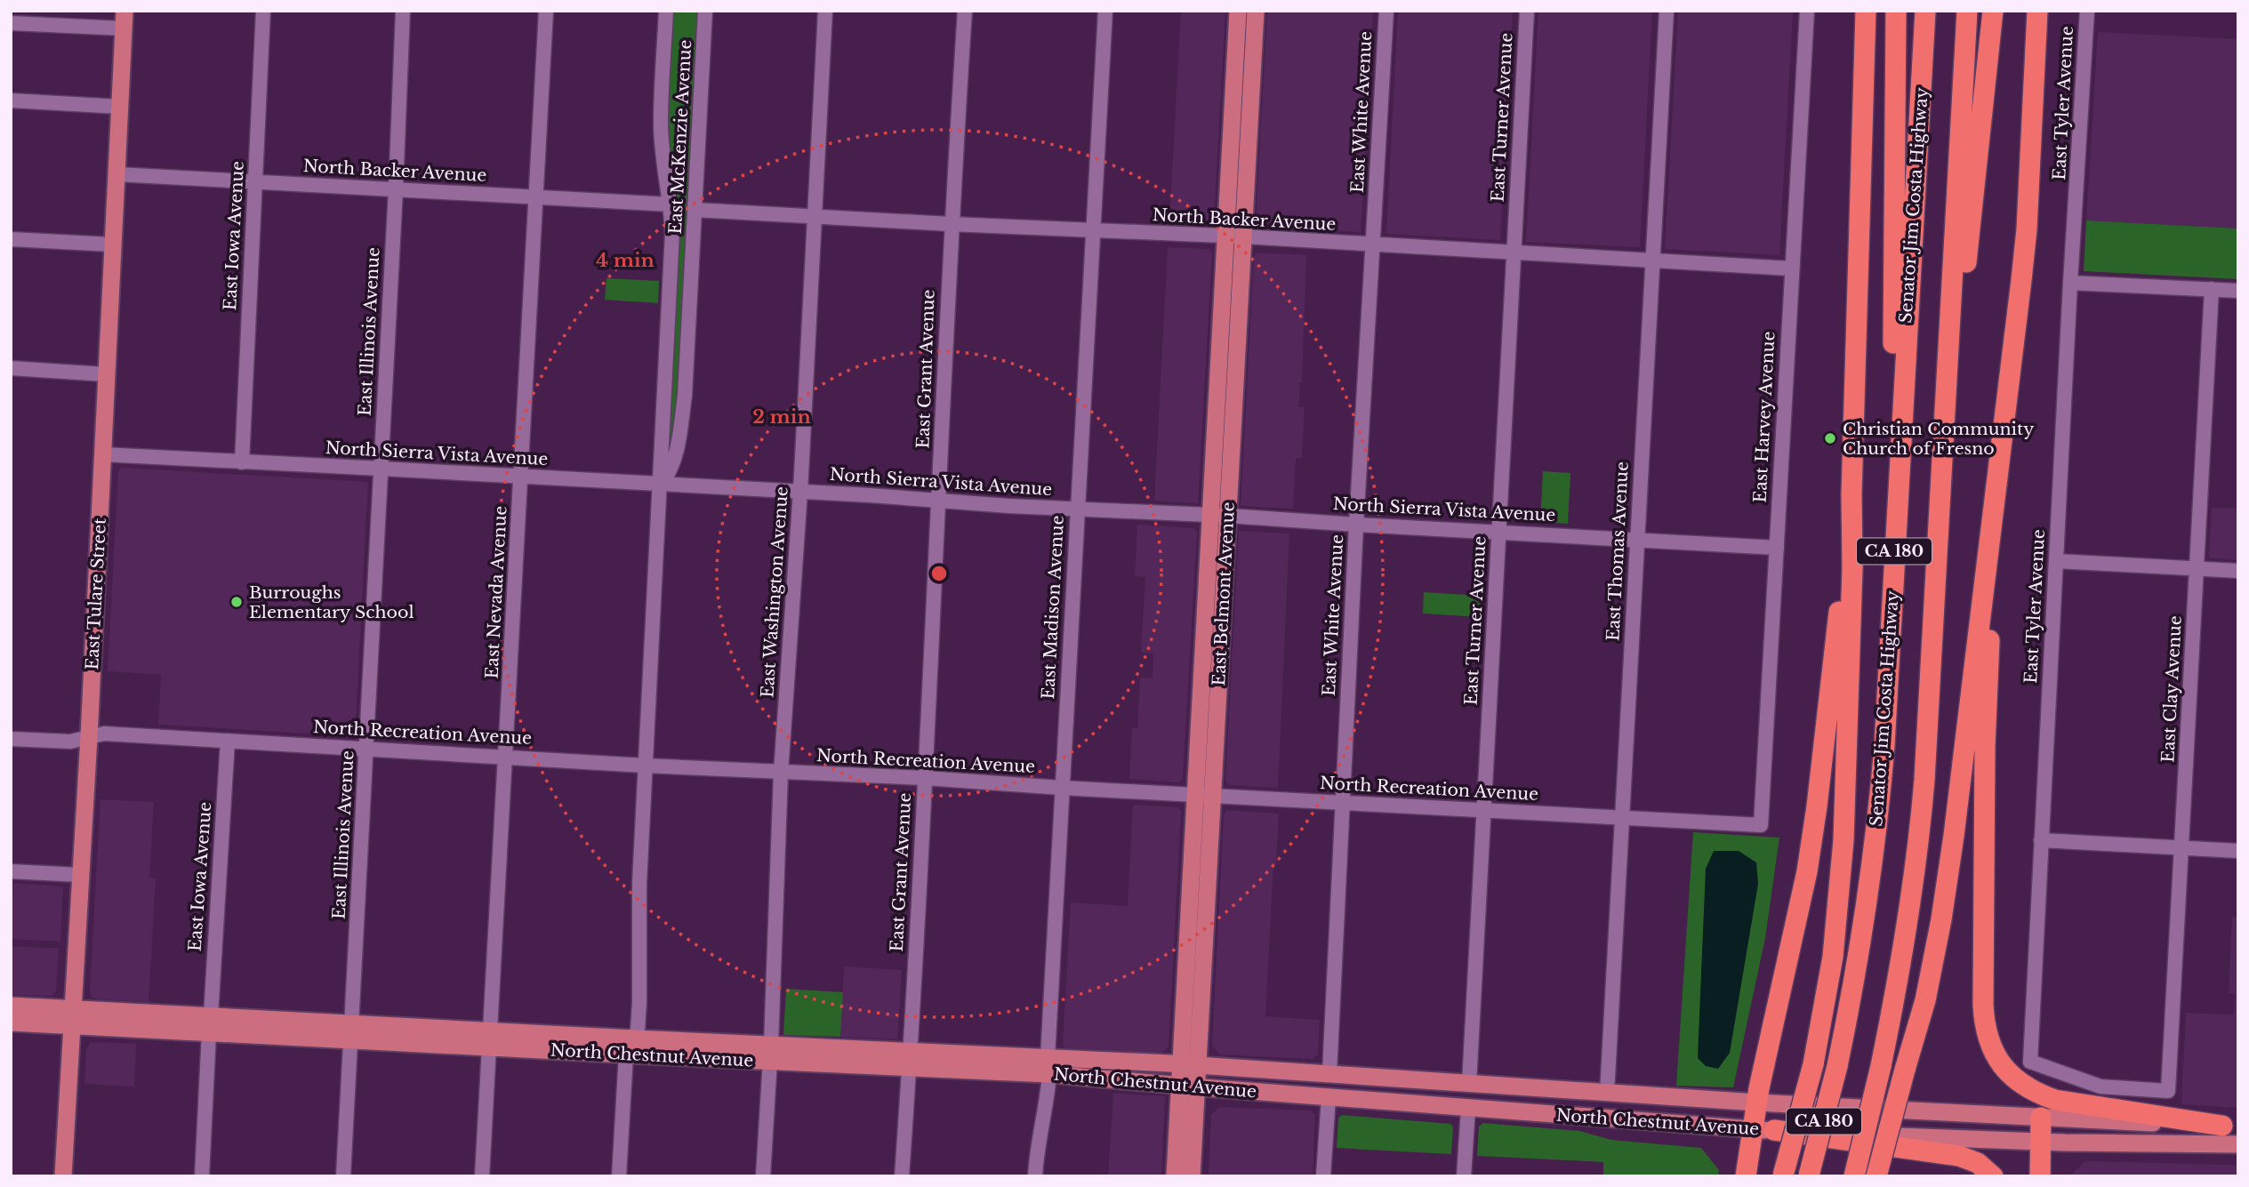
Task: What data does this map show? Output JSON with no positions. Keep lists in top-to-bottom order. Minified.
{"streets":{"highway":["Senator Jim Costa Highway","CA 180"],"main road":["East Tulare Street","East Belmont Avenue","North Chestnut Avenue"],"street":["East Tyler Avenue","East White Avenue","East Turner Avenue","East McKenzie Avenue","North Backer Avenue","East Iowa Avenue","East Illinois Avenue","East Grant Avenue","East Harvey Avenue","North Sierra Vista Avenue","East Thomas Avenue","East Nevada Avenue","East Washington Avenue","East Madison Avenue","East Clay Avenue","North Recreation Avenue"]},"crossings":[["East Tyler Avenue","East Clay Avenue"],["East White Avenue","North Backer Avenue"],["East White Avenue","North Sierra Vista Avenue"],["East White Avenue","North Recreation Avenue"],["East White Avenue","North Chestnut Avenue"],["East Turner Avenue","North Backer Avenue"],["East Turner Avenue","North Sierra Vista Avenue"],["East Turner Avenue","North Recreation Avenue"],["East Turner Avenue","North Chestnut Avenue"],["East McKenzie Avenue","North Backer Avenue"],["East McKenzie Avenue","North Sierra Vista Avenue"],["East McKenzie Avenue","North Recreation Avenue"],["East McKenzie Avenue","North Chestnut Avenue"],["North Backer Avenue","East Iowa Avenue"],["North Backer Avenue","East Illinois Avenue"],["North Backer Avenue","East Grant Avenue"],["North Backer Avenue","East Harvey Avenue"],["North Backer Avenue","East Thomas Avenue"],["North Backer Avenue","East Nevada Avenue"],["North Backer Avenue","East Washington Avenue"],["North Backer Avenue","East Tulare Street"],["North Backer Avenue","East Belmont Avenue"],["North Backer Avenue","East Madison Avenue"],["East Iowa Avenue","North Sierra Vista Avenue"],["East Iowa Avenue","North Recreation Avenue"],["East Iowa Avenue","North Chestnut Avenue"],["East Illinois Avenue","North Sierra Vista Avenue"],["East Illinois Avenue","North Recreation Avenue"],["East Illinois Avenue","North Chestnut Avenue"],["East Grant Avenue","North Sierra Vista Avenue"],["East Grant Avenue","North Recreation Avenue"],["East Grant Avenue","North Chestnut Avenue"],["East Harvey Avenue","North Sierra Vista Avenue"],["East Harvey Avenue","North Recreation Avenue"],["North Sierra Vista Avenue","East Thomas Avenue"],["North Sierra Vista Avenue","East Nevada Avenue"],["North Sierra Vista Avenue","East Washington Avenue"],["North Sierra Vista Avenue","East Tulare Street"],["North Sierra Vista Avenue","East Belmont Avenue"],["North Sierra Vista Avenue","East Madison Avenue"],["East Thomas Avenue","North Recreation Avenue"],["East Thomas Avenue","North Chestnut Avenue"],["East Nevada Avenue","North Recreation Avenue"],["East Nevada Avenue","North Chestnut Avenue"],["East Washington Avenue","North Recreation Avenue"],["East Washington Avenue","North Chestnut Avenue"],["East Tulare Street","North Recreation Avenue"],["East Tulare Street","North Chestnut Avenue"],["East Belmont Avenue","North Recreation Avenue"],["East Belmont Avenue","North Chestnut Avenue"],["East Madison Avenue","North Recreation Avenue"],["East Madison Avenue","North Chestnut Avenue"]],"places":["Christian Community Church of Fresno","Burroughs Elementary School"],"rings":["4 min","2 min"]}
